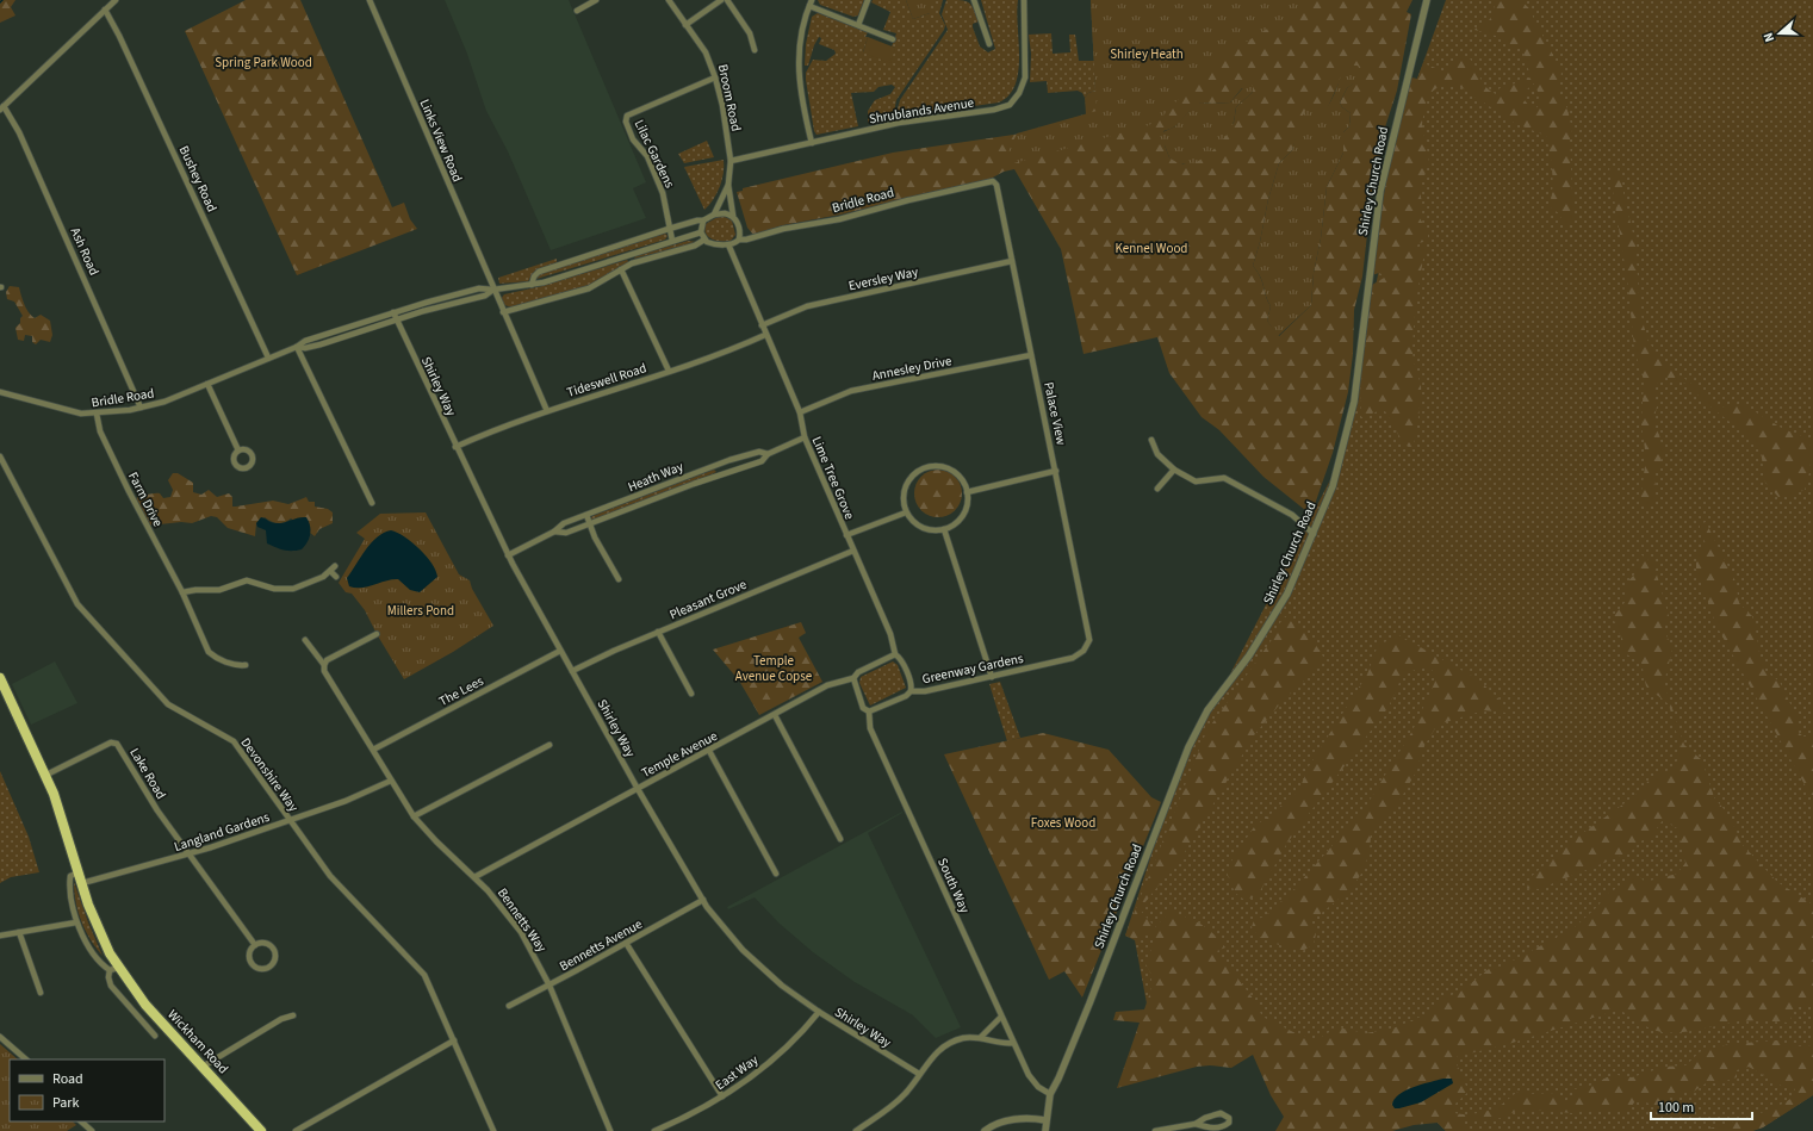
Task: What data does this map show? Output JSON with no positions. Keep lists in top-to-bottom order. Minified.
{"streets":{"highway":["Wickham Road"],"street":["Broom Road","Shrublands Avenue","Links View Road","Lilac Gardens","Bushey Road","Shirley Church Road","Bridle Road","Ash Road","Eversley Way","Annesley Drive","Tideswell Road","Shirley Way","Palace View","Heath Way","Lime Tree Grove","Farm Drive","Pleasant Grove","Greenway Gardens","The Lees","Temple Avenue","Lake Road","Devonshire Way","Langland Gardens","South Way","Bennetts Way","Bennetts Avenue","East Way"]},"crossings":[["Broom Road","Shrublands Avenue"],["Broom Road","Lilac Gardens"],["Broom Road","Bridle Road"],["Broom Road","Lime Tree Grove"],["Links View Road","Bridle Road"],["Links View Road","Tideswell Road"],["Lilac Gardens","Bridle Road"],["Bushey Road","Bridle Road"],["Shirley Church Road","South Way"],["Bridle Road","Ash Road"],["Bridle Road","Shirley Way"],["Bridle Road","Palace View"],["Bridle Road","Lime Tree Grove"],["Bridle Road","Farm Drive"],["Eversley Way","Palace View"],["Eversley Way","Lime Tree Grove"],["Annesley Drive","Palace View"],["Annesley Drive","Lime Tree Grove"],["Tideswell Road","Shirley Way"],["Tideswell Road","Lime Tree Grove"],["Shirley Way","Heath Way"],["Shirley Way","Pleasant Grove"],["Shirley Way","The Lees"],["Shirley Way","Temple Avenue"],["Shirley Way","Bennetts Avenue"],["Shirley Way","East Way"],["Palace View","Greenway Gardens"],["Heath Way","Lime Tree Grove"],["Lime Tree Grove","Pleasant Grove"],["Lime Tree Grove","Greenway Gardens"],["Lime Tree Grove","Temple Avenue"],["Greenway Gardens","South Way"],["The Lees","Bennetts Way"],["Temple Avenue","South Way"],["Temple Avenue","Bennetts Way"],["Lake Road","Langland Gardens"],["Lake Road","Wickham Road"],["Devonshire Way","Langland Gardens"],["Langland Gardens","Bennetts Way"],["Langland Gardens","Wickham Road"],["Bennetts Way","Bennetts Avenue"]],"parks":["Shirley Heath","Spring Park Wood","Kennel Wood","Millers Pond","Temple Avenue Copse","Foxes Wood"],"legend":["Road","Park"],"scale_bar":"100 m","north":"left"}
